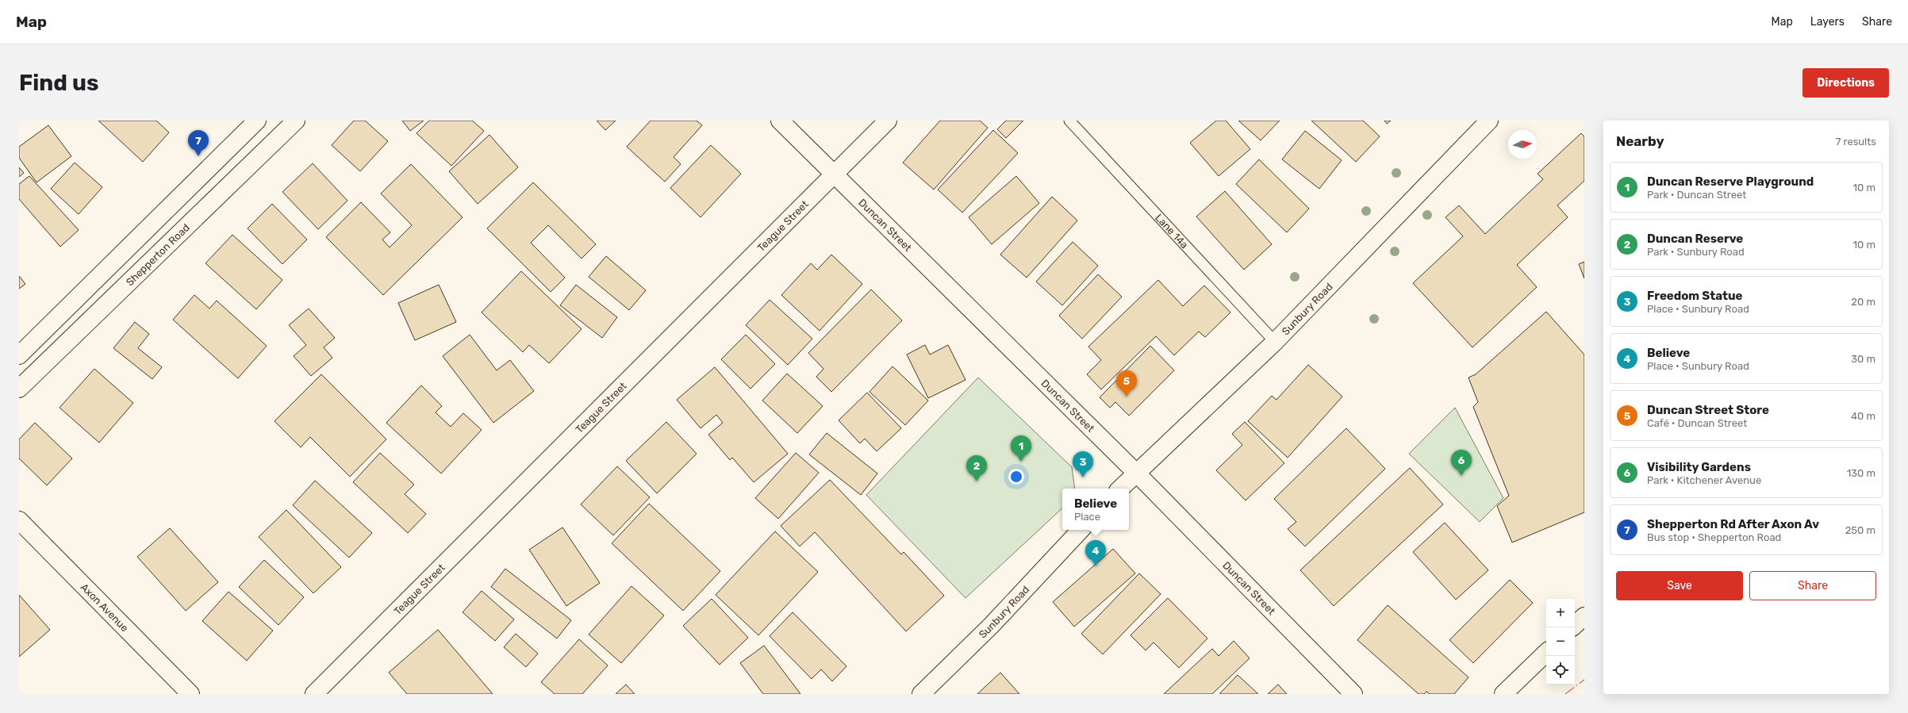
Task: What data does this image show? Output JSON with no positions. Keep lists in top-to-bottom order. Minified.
{"streets":{"main road":["Teague Street","Duncan Street","Shepperton Road","Sunbury Road","Axon Avenue"],"lane":["Lane 14a"]},"crossings":[["Teague Street","Duncan Street"],["Duncan Street","Sunbury Road"],["Lane 14a","Sunbury Road"]],"north":"right","page":{"header":"Map","nav":["Map","Layers","Share"],"buttons":["Directions",["Save","Share"]],"title":"Find us","heading":["Nearby","7 results"],"pins":["7","5","1","6","3","2","4"],"list":[{"mark":"1","name":"Duncan Reserve Playground","note":"Park · Duncan Street","value":"10 m"},{"mark":"2","name":"Duncan Reserve","note":"Park · Sunbury Road","value":"10 m"},{"mark":"3","name":"Freedom Statue","note":"Place · Sunbury Road","value":"20 m"},{"mark":"4","name":"Believe","note":"Place · Sunbury Road","value":"30 m"},{"mark":"5","name":"Duncan Street Store","note":"Café · Duncan Street","value":"40 m"},{"mark":"6","name":"Visibility Gardens","note":"Park · Kitchener Avenue","value":"130 m"},{"mark":"7","name":"Shepperton Rd After Axon Av","note":"Bus stop · Shepperton Road","value":"250 m"}],"popup":["Believe","Place"],"map_buttons":["+","−"]}}
